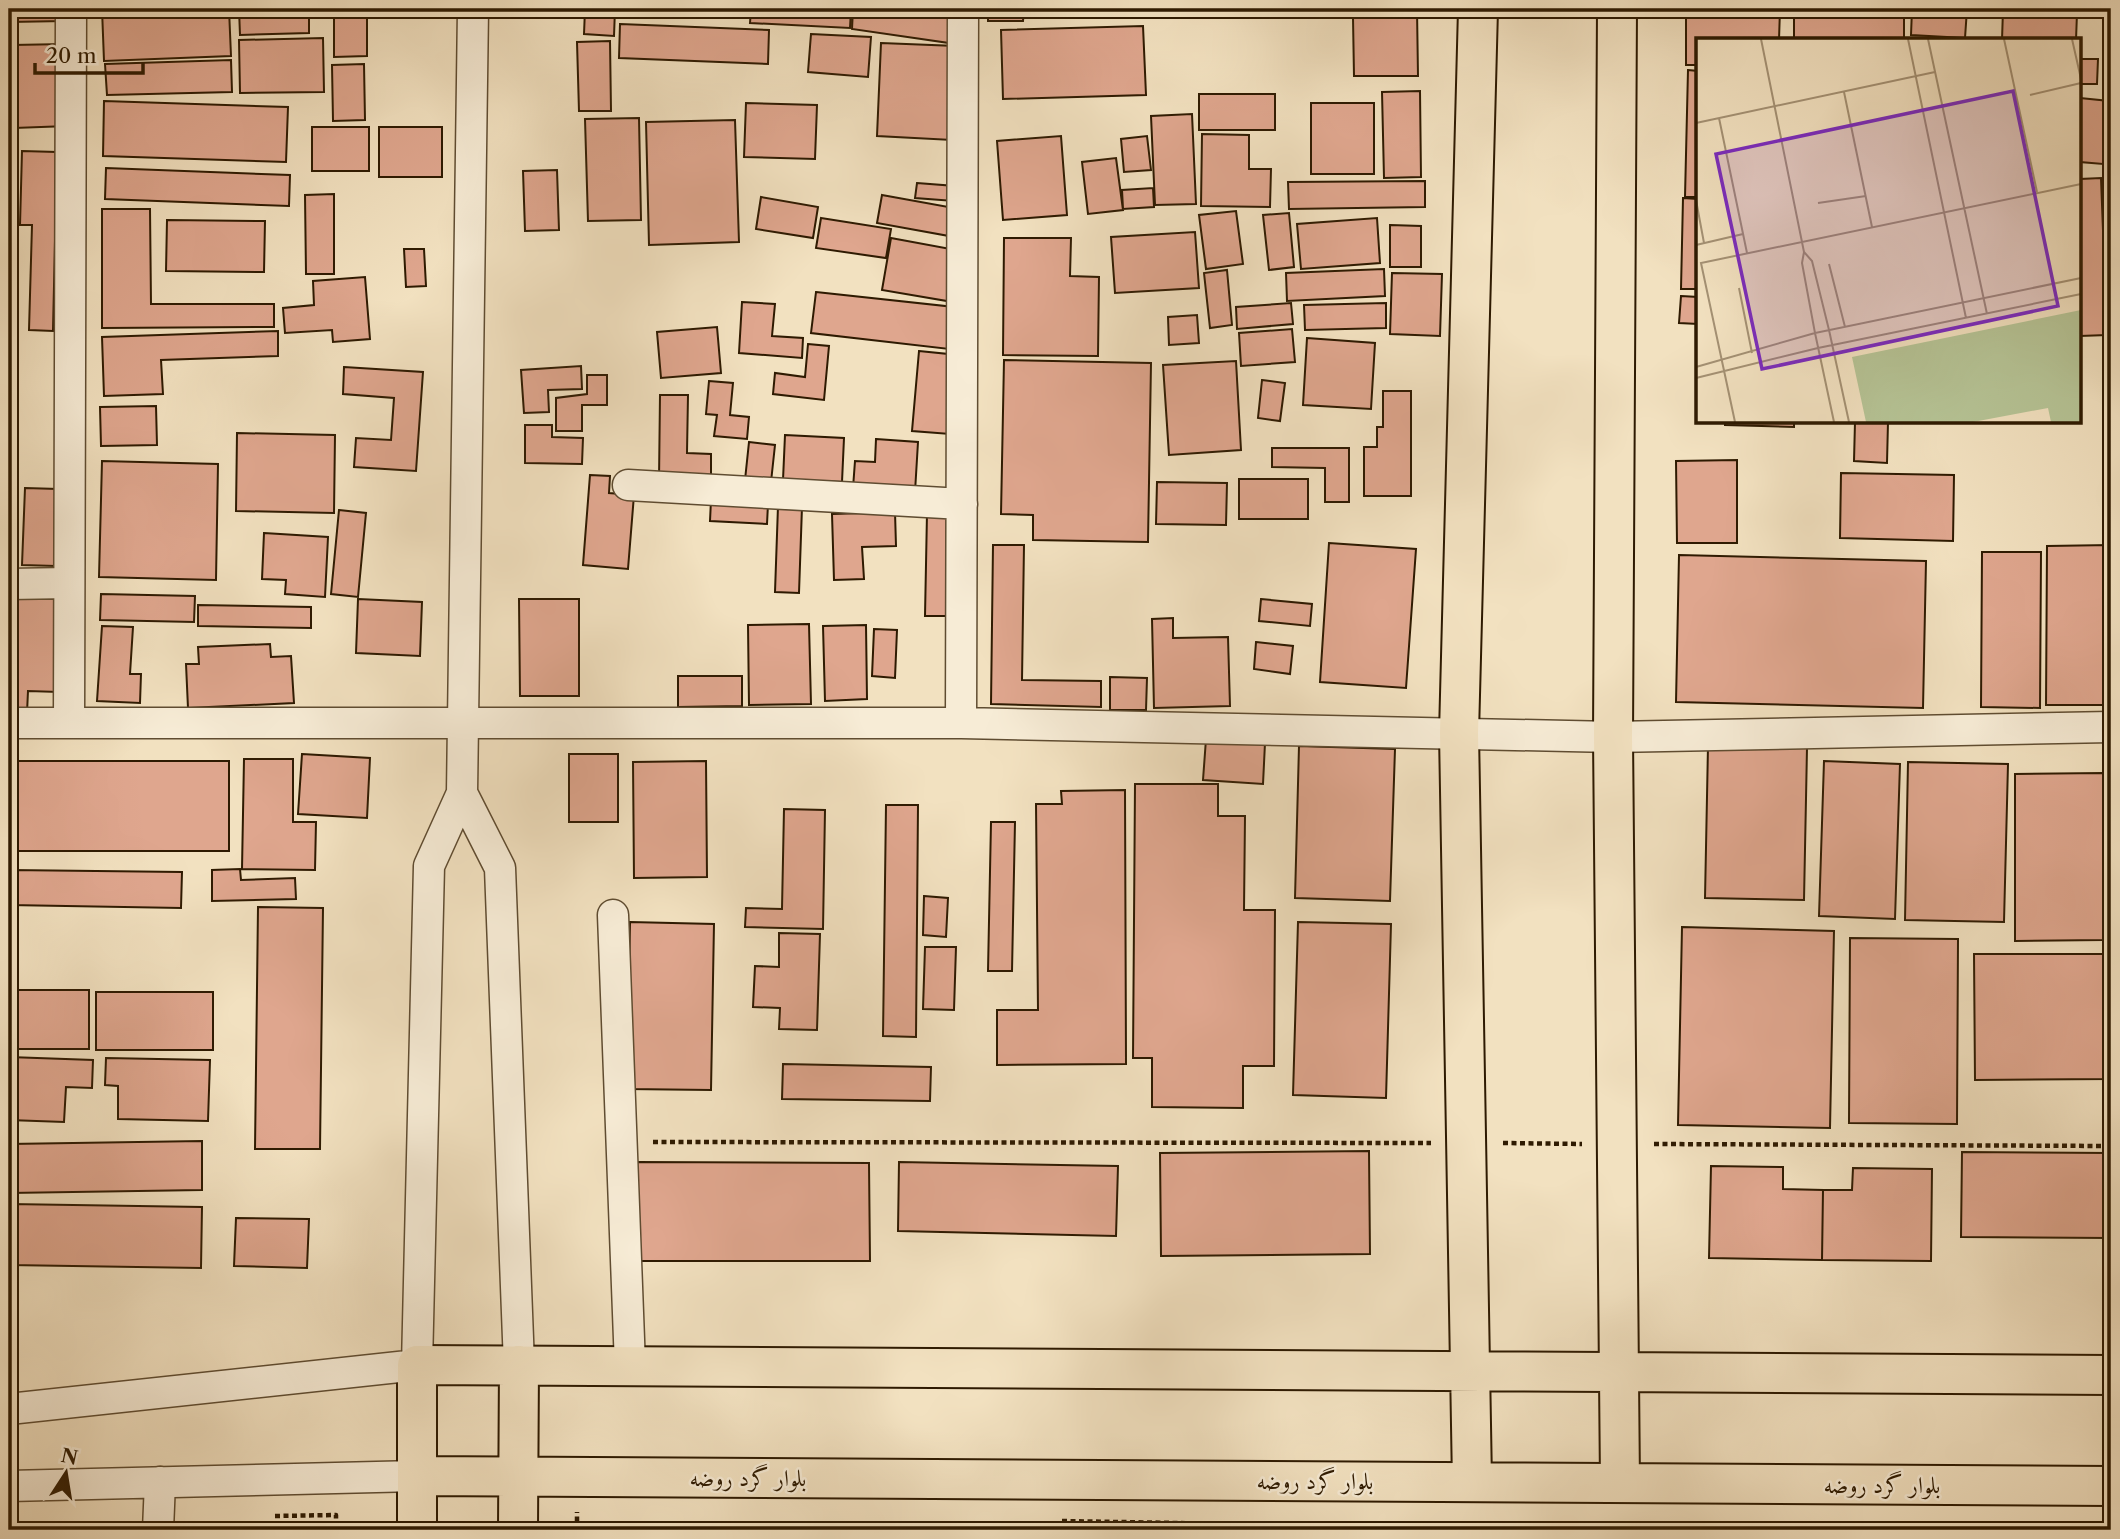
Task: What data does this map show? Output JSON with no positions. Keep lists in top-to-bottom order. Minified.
{"streets":{"main road":["بلوار گرد روضه"]},"scale_bar":"20 m","north":"top"}
